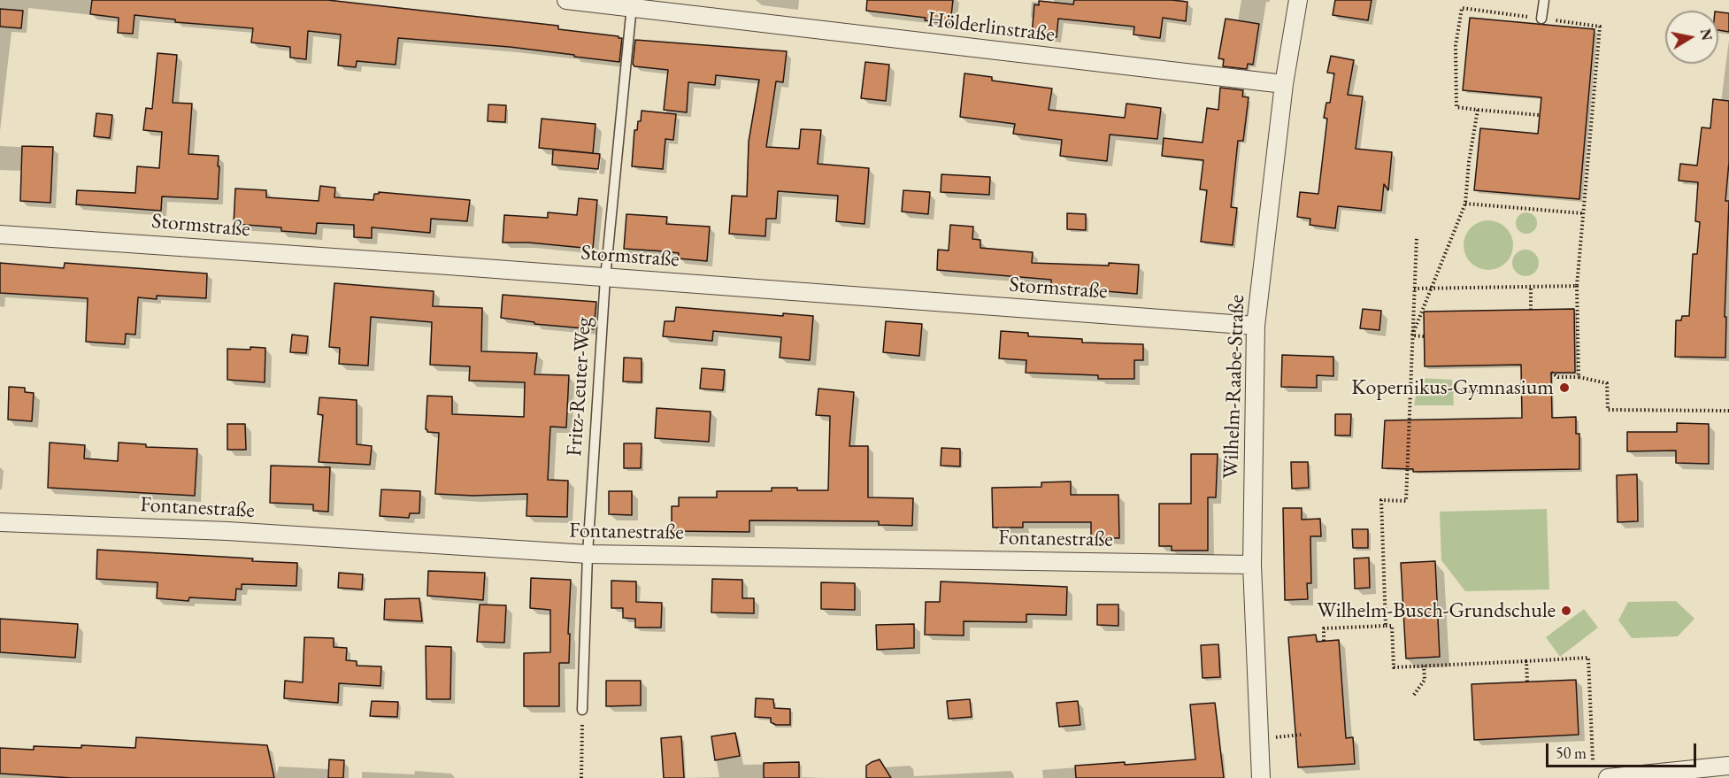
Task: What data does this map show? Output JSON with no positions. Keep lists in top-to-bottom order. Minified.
{"streets":{"street":["Hölderlinstraße","Stormstraße","Wilhelm-Raabe-Straße","Fontanestraße"],"lane":["Fritz-Reuter-Weg"]},"crossings":[["Hölderlinstraße","Fritz-Reuter-Weg"],["Hölderlinstraße","Wilhelm-Raabe-Straße"],["Stormstraße","Fritz-Reuter-Weg"],["Stormstraße","Wilhelm-Raabe-Straße"],["Fritz-Reuter-Weg","Fontanestraße"],["Wilhelm-Raabe-Straße","Fontanestraße"]],"places":["Kopernikus-Gymnasium","Wilhelm-Busch-Grundschule"],"scale_bar":"50 m","north":"right"}
